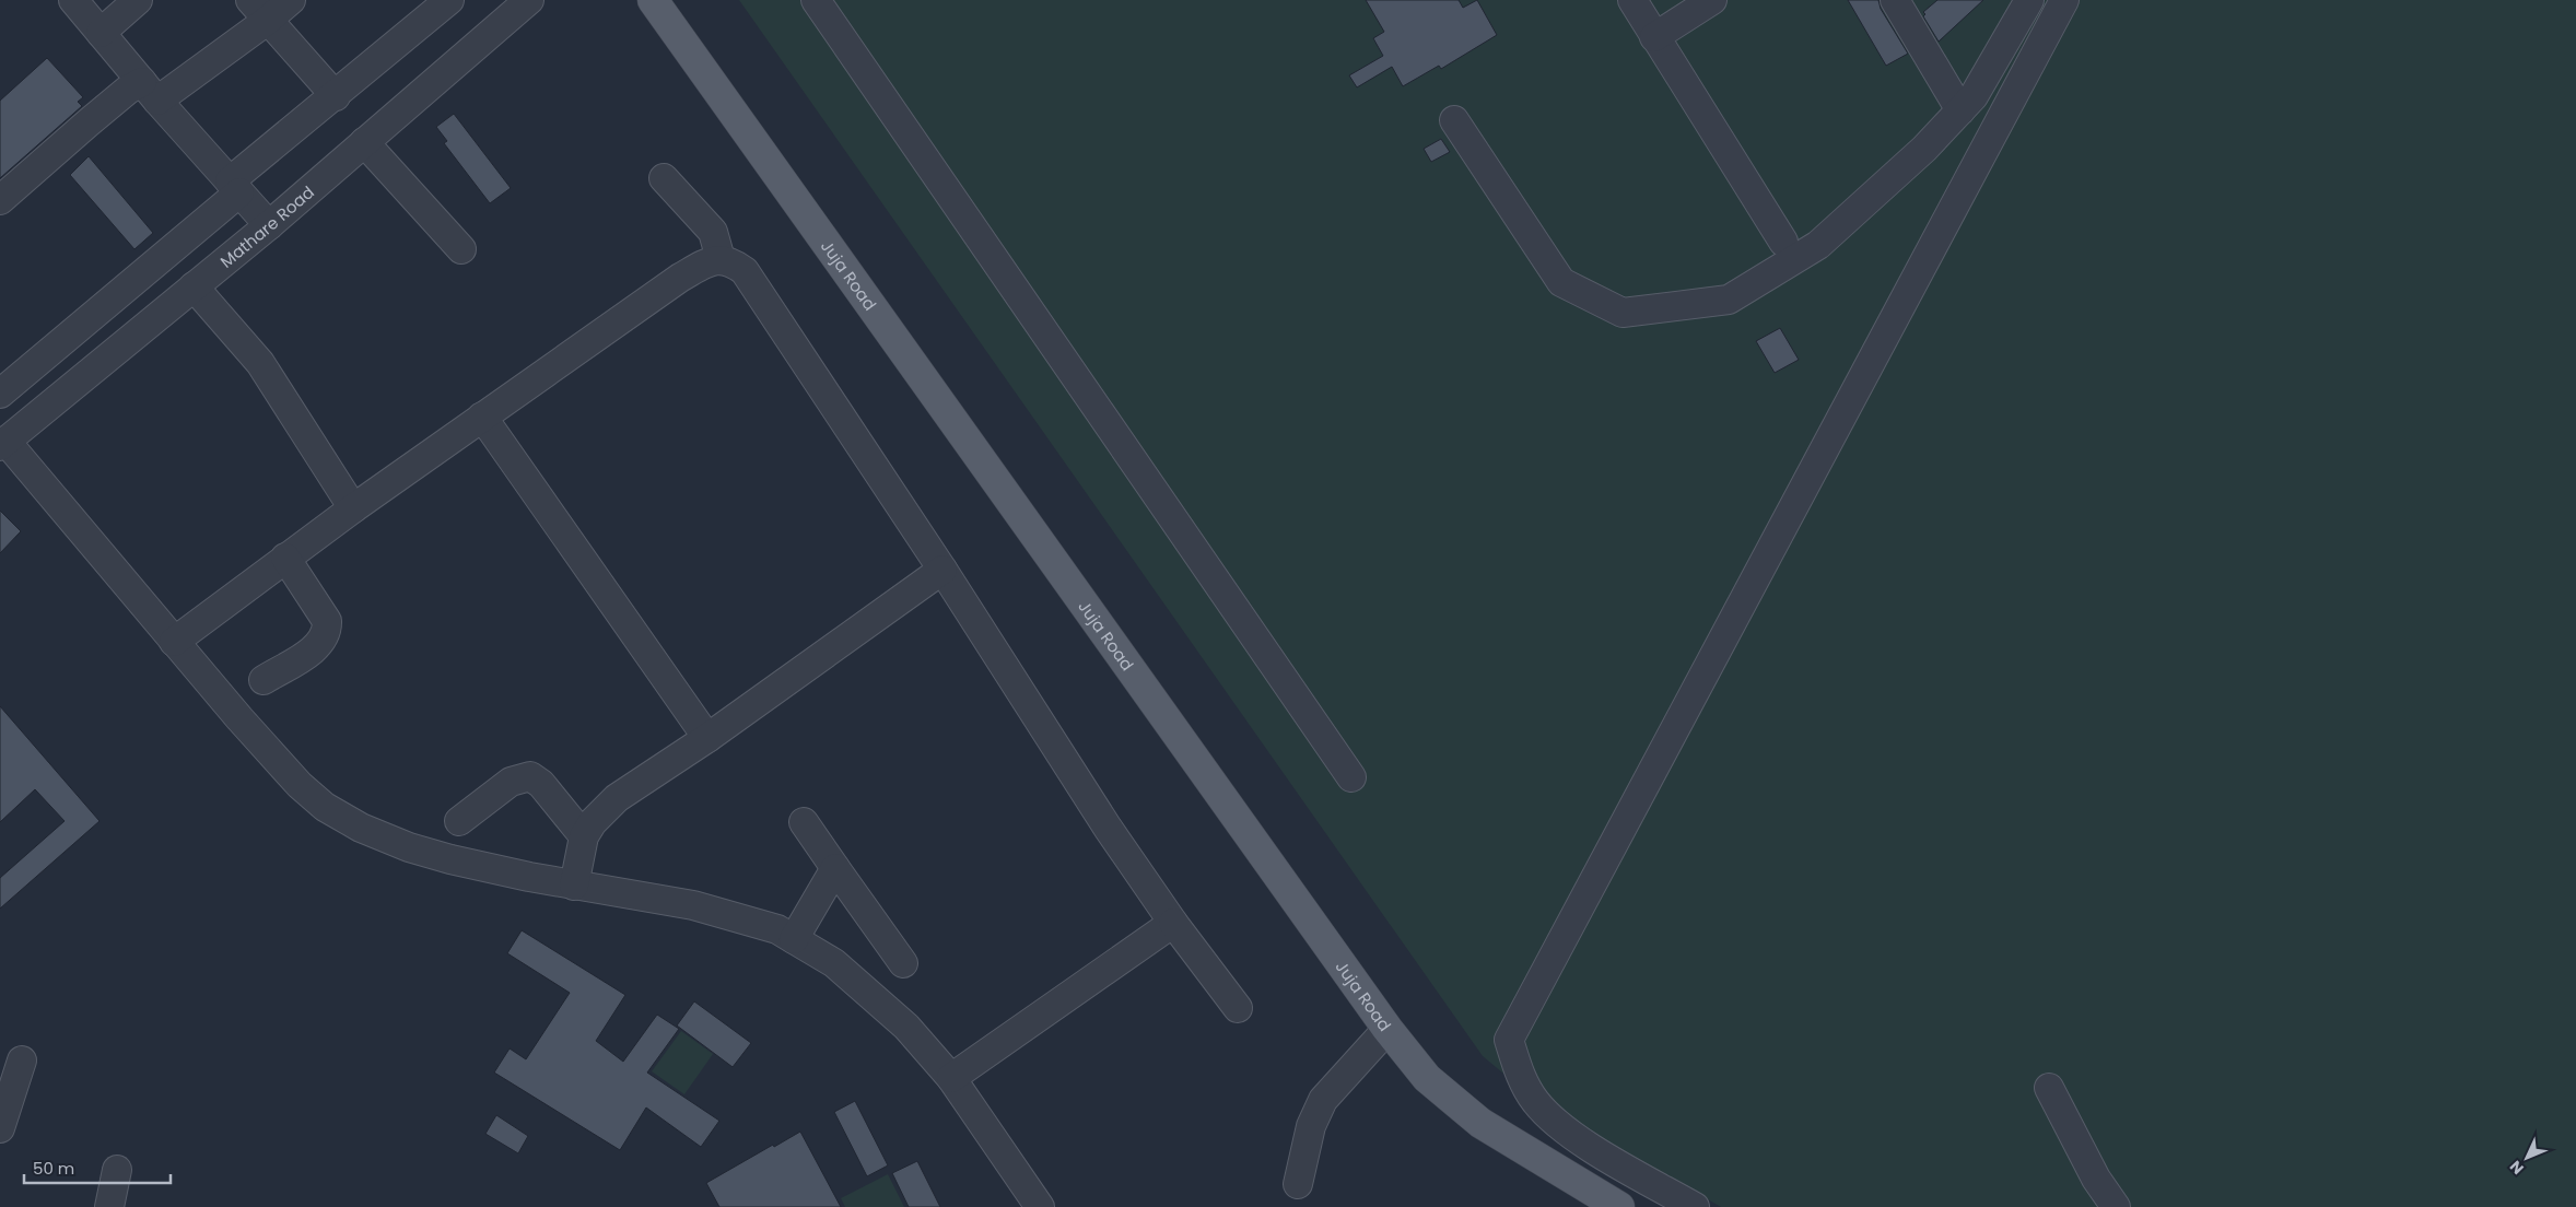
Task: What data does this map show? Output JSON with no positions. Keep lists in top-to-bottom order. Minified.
{"streets":{"main road":["Juja Road"],"street":["Mathare Road"]},"scale_bar":"50 m","north":"bottom left"}
